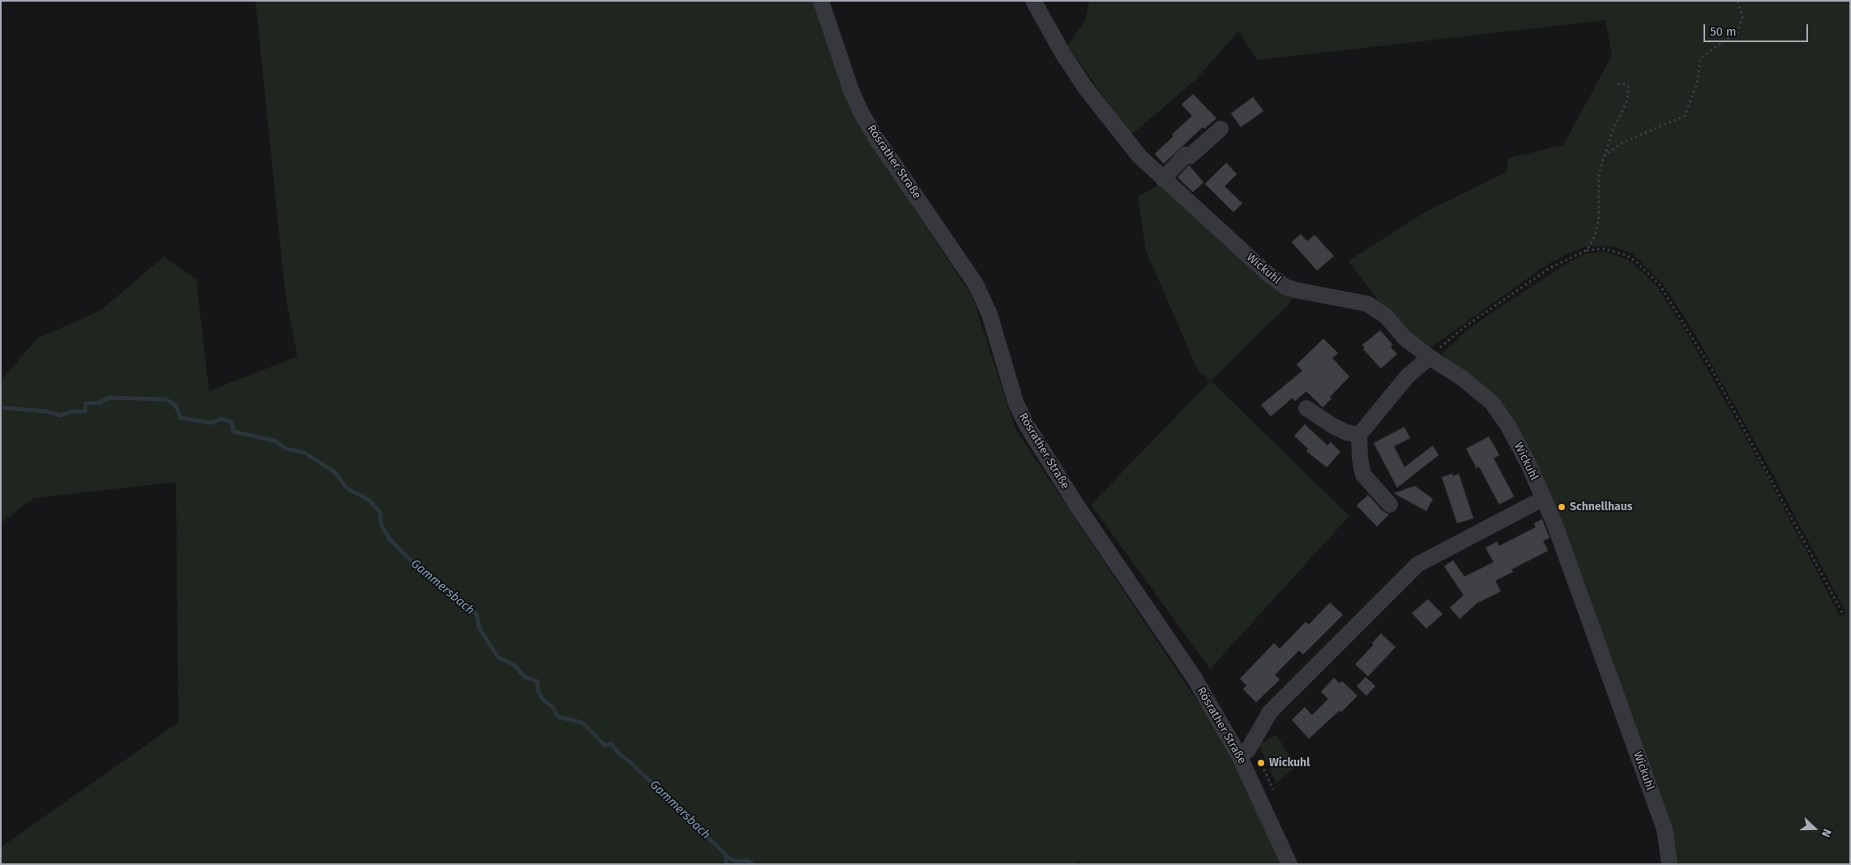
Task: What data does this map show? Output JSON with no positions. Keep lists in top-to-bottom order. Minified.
{"streets":{"street":["Rösrather Straße","Wickuhl"]},"water":["Gammersbach"],"places":["Schnellhaus","Wickuhl"],"scale_bar":"50 m","north":"right"}
